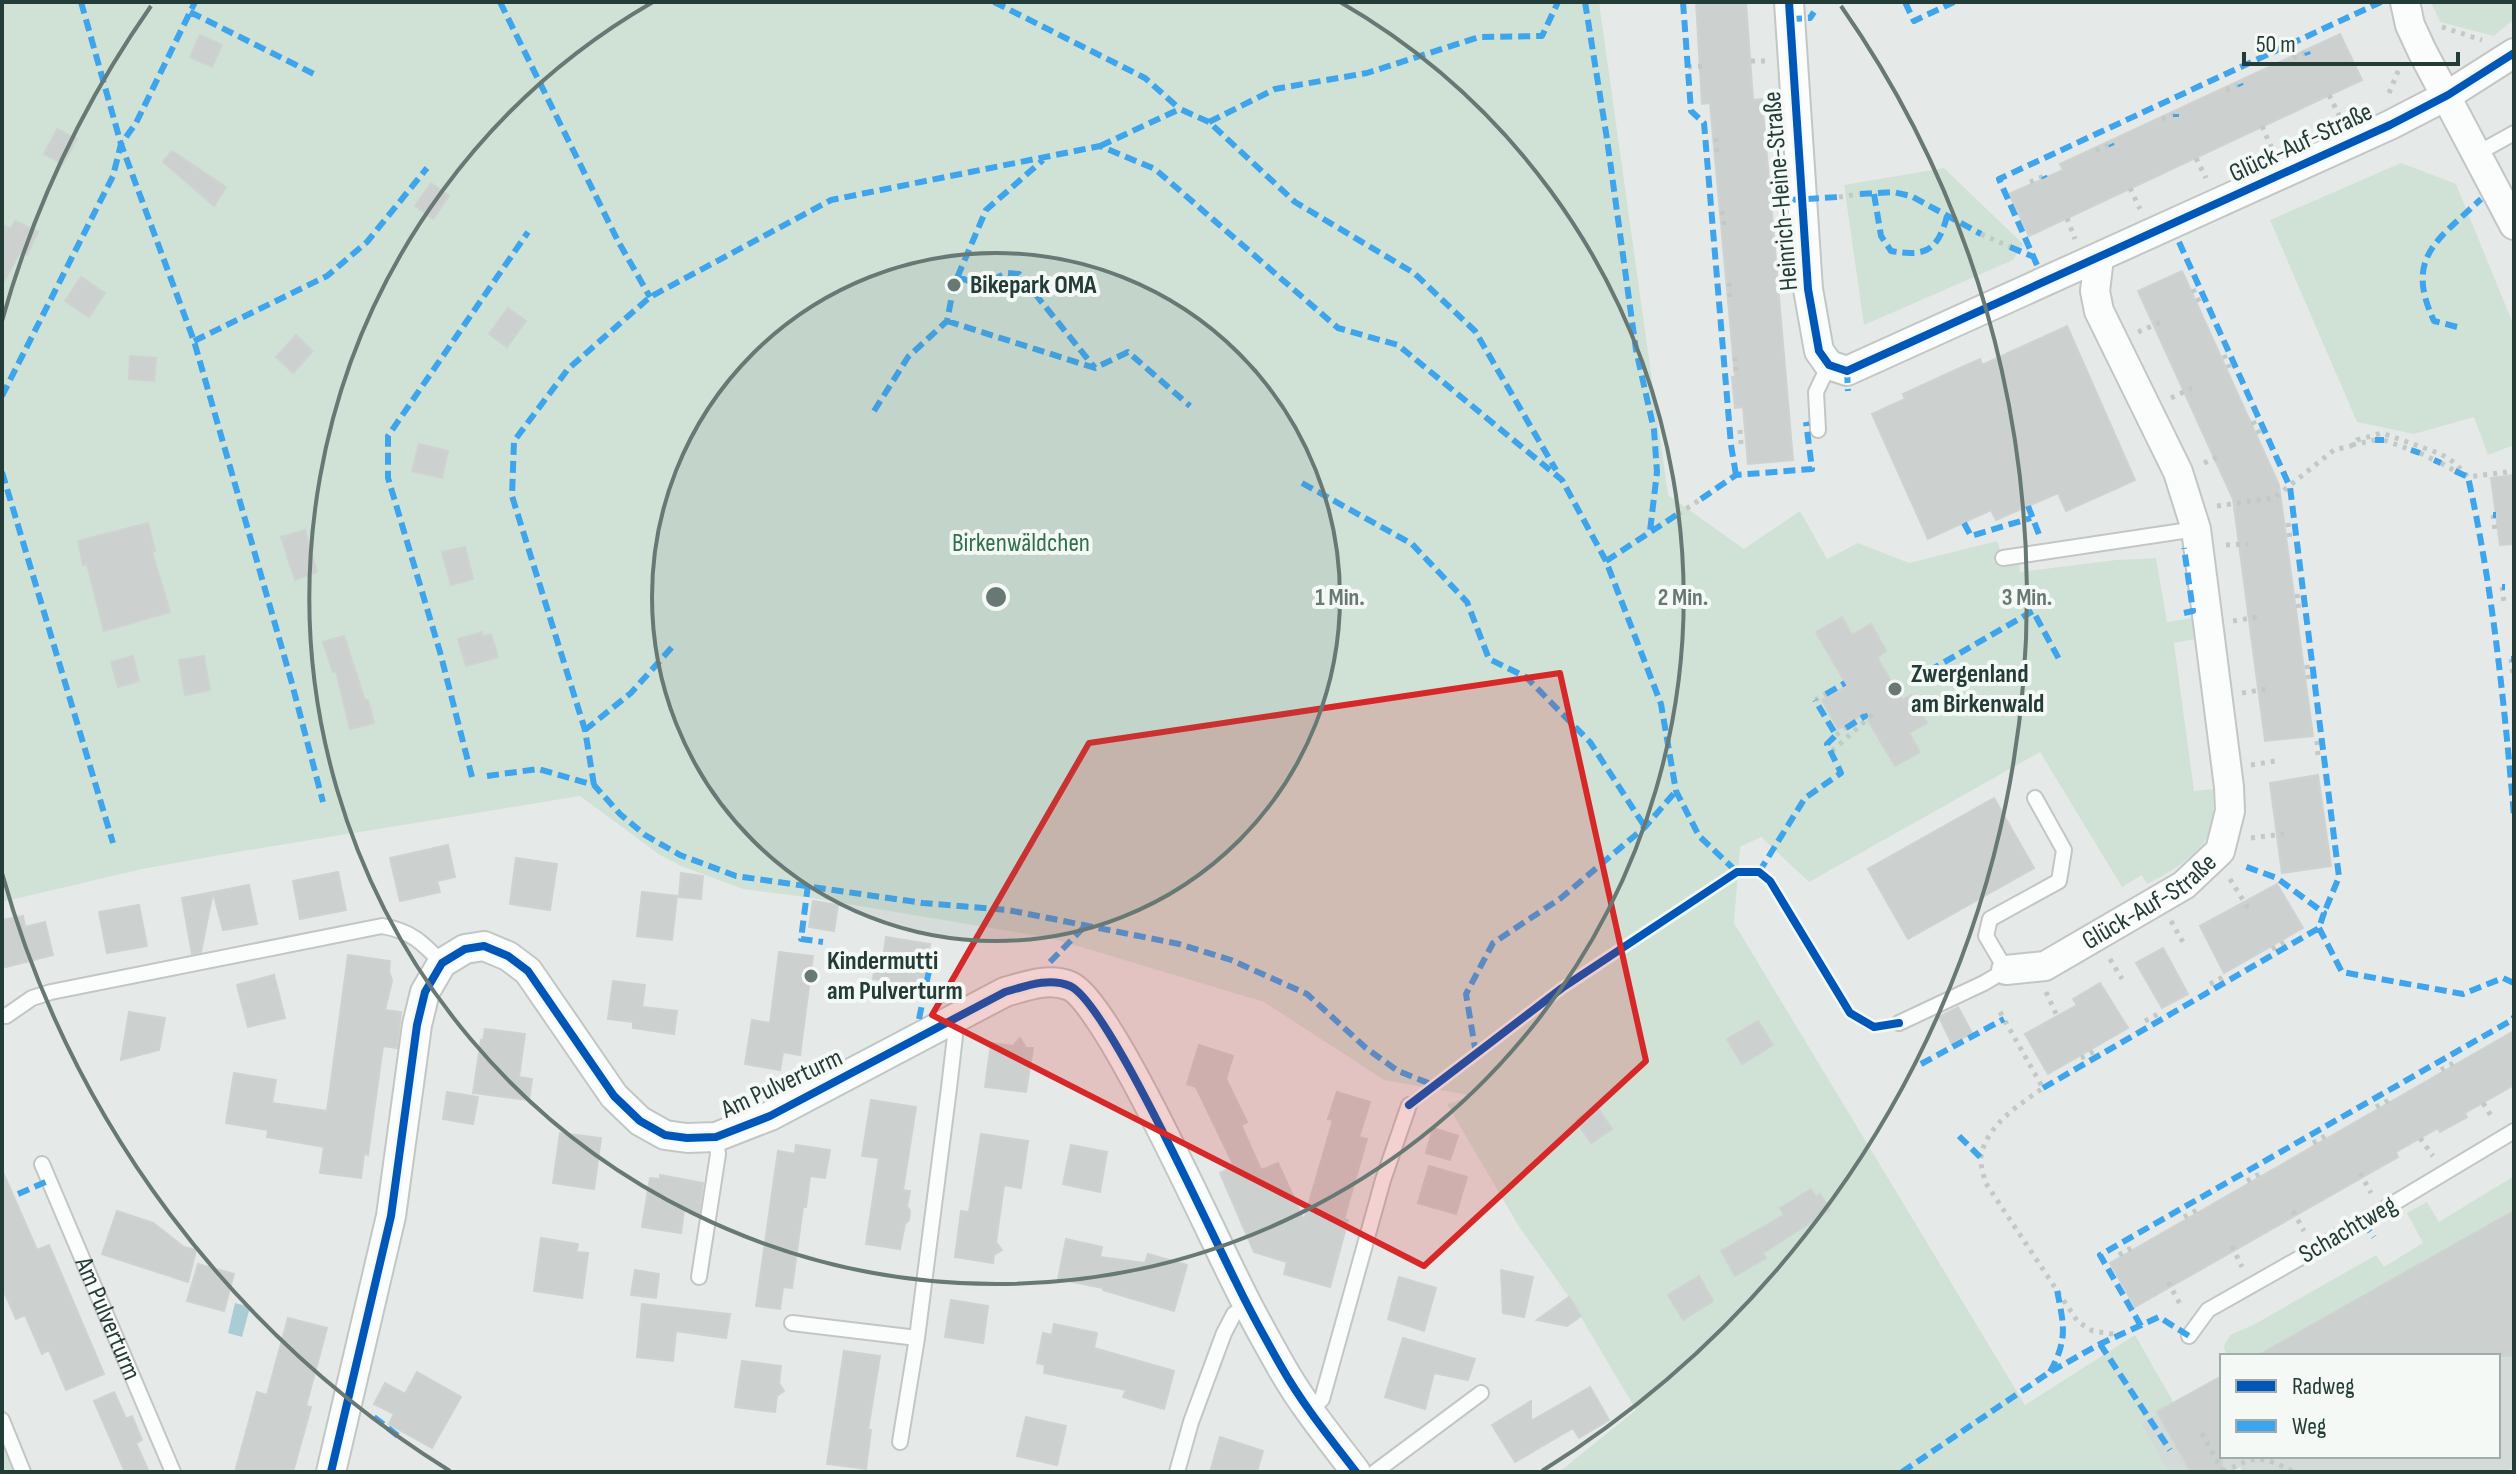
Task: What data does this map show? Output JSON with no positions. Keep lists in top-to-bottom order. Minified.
{"streets":{"street":["Glück-Auf-Straße","Heinrich-Heine-Straße","Am Pulverturm"],"lane":["Schachtweg"]},"parks":["Birkenwäldchen"],"places":["Bikepark OMA","Zwergenland am Birkenwald","Kindermutti am Pulverturm"],"legend":["Radweg","Weg"],"scale_bar":"50 m","rings":["1 Min.","2 Min.","3 Min."]}
